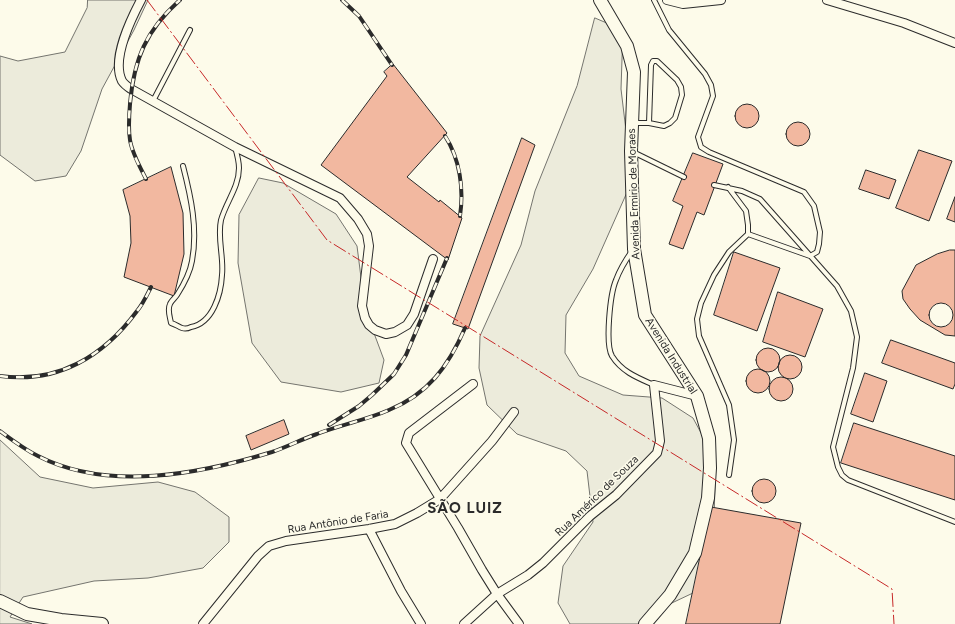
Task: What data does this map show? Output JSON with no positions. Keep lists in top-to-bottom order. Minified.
{"streets":{"main road":["Avenida Ermirio de Moraes","Avenida Industrial"],"street":["Rua Américo de Souza","Rua Antônio de Faria"]},"crossings":[["Avenida Ermirio de Moraes","Avenida Industrial"]],"districts":["SÃO LUIZ"]}
